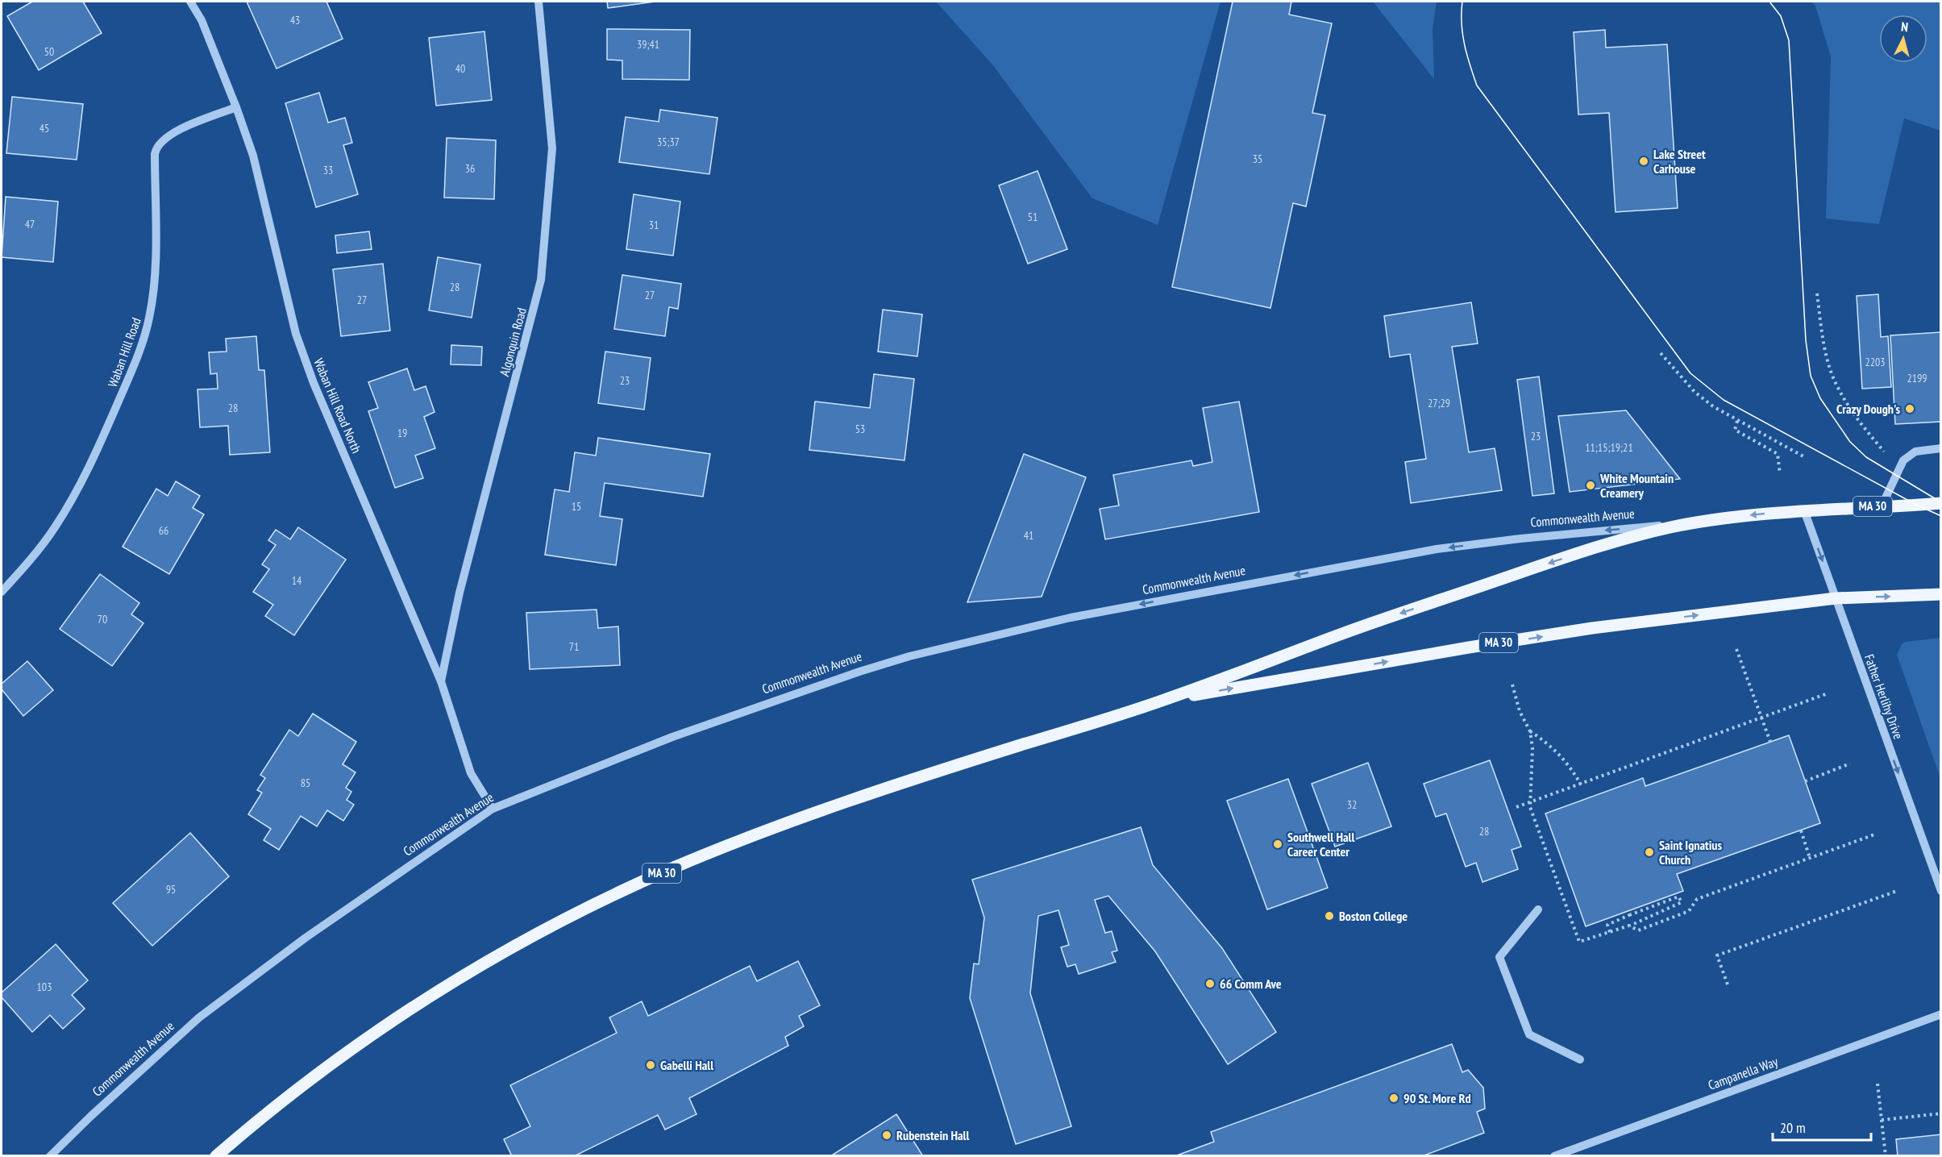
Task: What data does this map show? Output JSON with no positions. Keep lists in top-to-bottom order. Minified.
{"streets":{"main road":["MA 30","Commonwealth Avenue"],"street":["Algonquin Road","Waban Hill Road","Waban Hill Road North","Father Herlihy Drive","Campanella Way"]},"crossings":[["Algonquin Road","Waban Hill Road North"],["Waban Hill Road","Waban Hill Road North"],["Waban Hill Road North","Commonwealth Avenue"],["Commonwealth Avenue","Father Herlihy Drive"]],"one_way":["Father Herlihy Drive"],"places":["Lake Street Carhouse","Crazy Dough's","White Mountain Creamery","Southwell Hall Career Center","Saint Ignatius Church","Boston College","66 Comm Ave","Gabelli Hall","90 St. More Rd","Rubenstein Hall"],"house_numbers":["43","39;41","50","40","45","35;37","35","36","33","51","47","31","28","27","27","2203","2199","23","27;29","28","53","19","23","11;15;19;21","15","66","41","14","70","71","85","32","28","95","103"],"scale_bar":"20 m","north":"top"}
